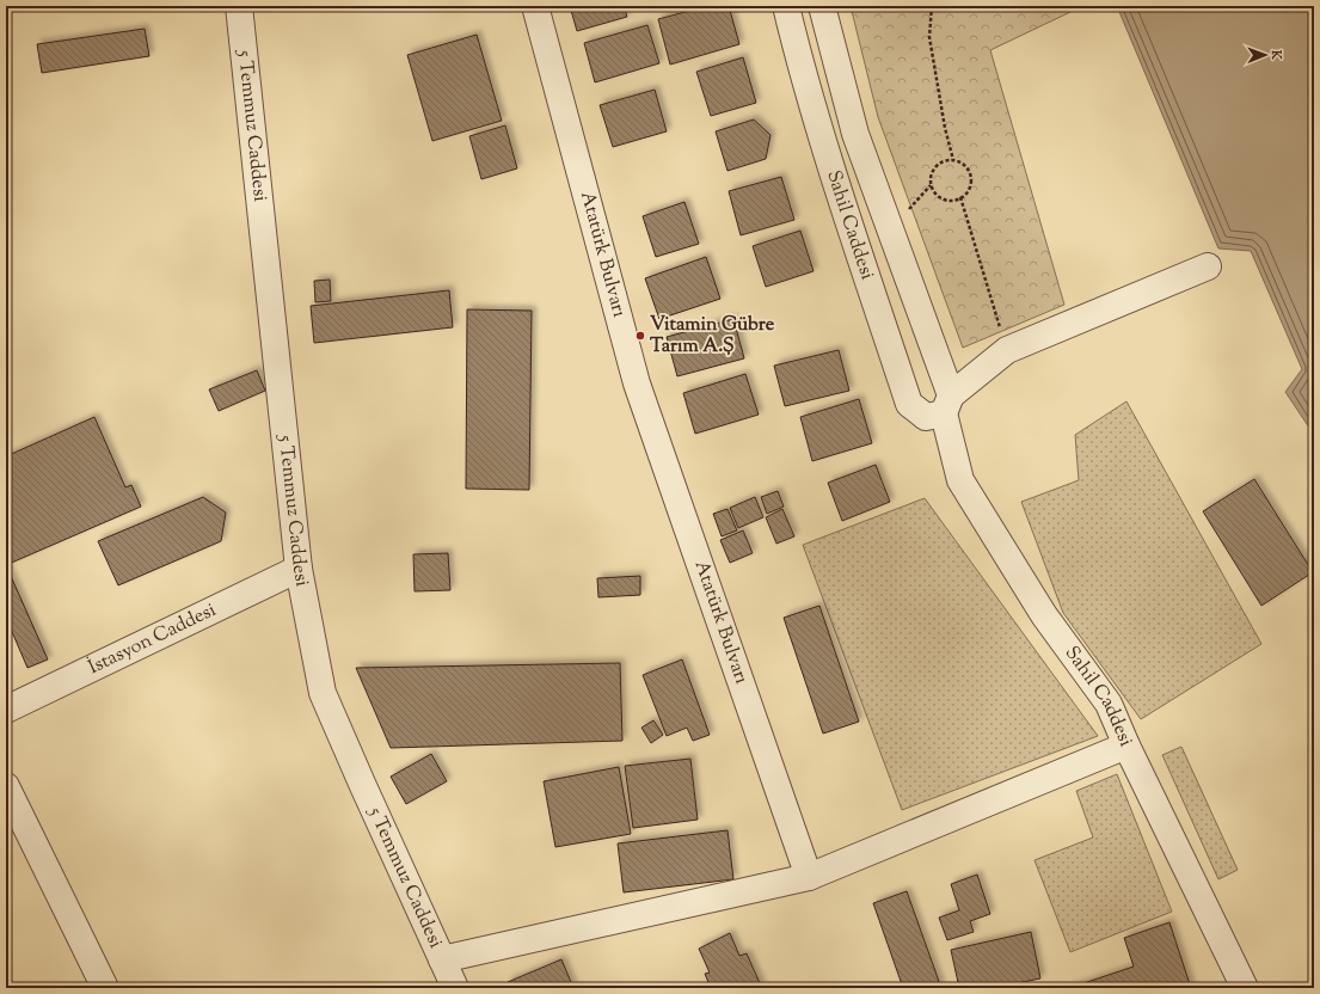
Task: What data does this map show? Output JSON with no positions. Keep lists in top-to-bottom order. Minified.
{"streets":{"street":["5 Temmuz Caddesi","Sahil Caddesi","Atatürk Bulvarı","İstasyon Caddesi"]},"crossings":[["5 Temmuz Caddesi","İstasyon Caddesi"]],"places":["Vitamin Gübre Tarım A.Ş"],"north":"right"}
